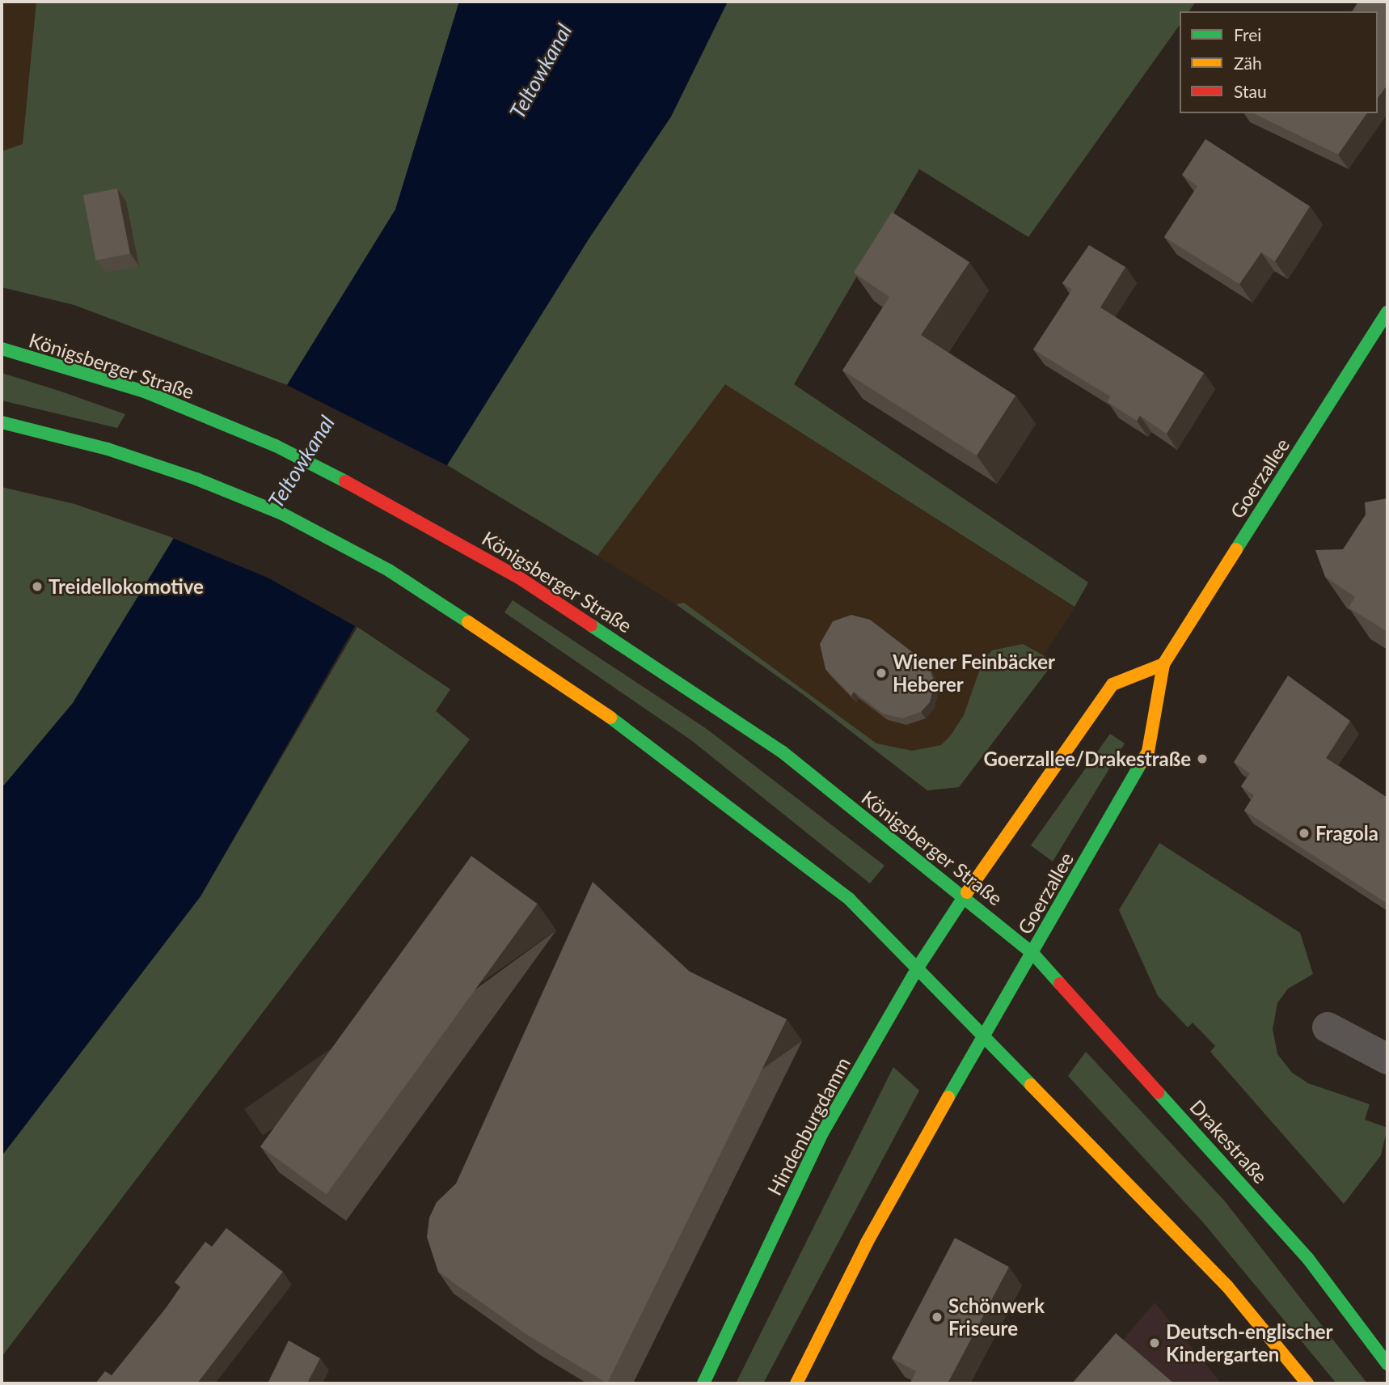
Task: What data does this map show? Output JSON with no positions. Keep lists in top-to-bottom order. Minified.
{"streets":{"main road":["Königsberger Straße","Goerzallee","Hindenburgdamm","Drakestraße"]},"crossings":[["Königsberger Straße","Goerzallee"],["Königsberger Straße","Hindenburgdamm"],["Königsberger Straße","Drakestraße"],["Goerzallee","Drakestraße"]],"water":["Teltowkanal"],"places":["Treidellokomotive","Wiener Feinbäcker Heberer","Goerzallee/Drakestraße","Fragola","Schönwerk Friseure","Deutsch-englischer Kindergarten"],"legend":["Frei","Zäh","Stau"]}
